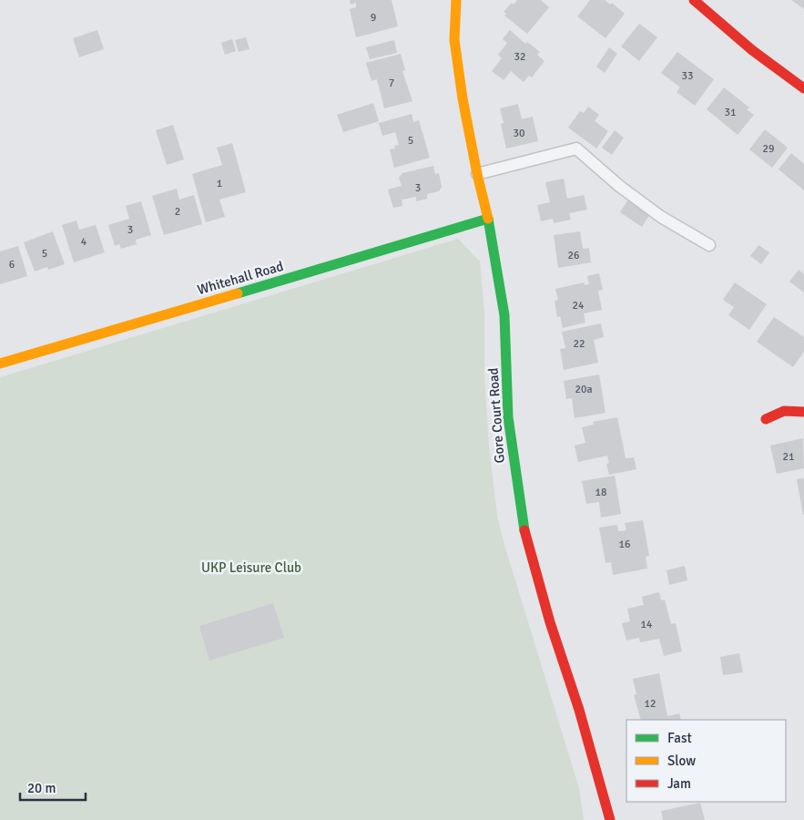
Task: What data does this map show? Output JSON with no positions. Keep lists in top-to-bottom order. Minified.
{"streets":{"street":["Whitehall Road","Gore Court Road"]},"crossings":[["Whitehall Road","Gore Court Road"]],"parks":["UKP Leisure Club"],"house_numbers":["9","32","33","7","31","30","5","29","1","3","2","3","4","5","26","6","24","22","20a","21","18","16","14","12"],"legend":["Fast","Slow","Jam"],"scale_bar":"20 m"}
